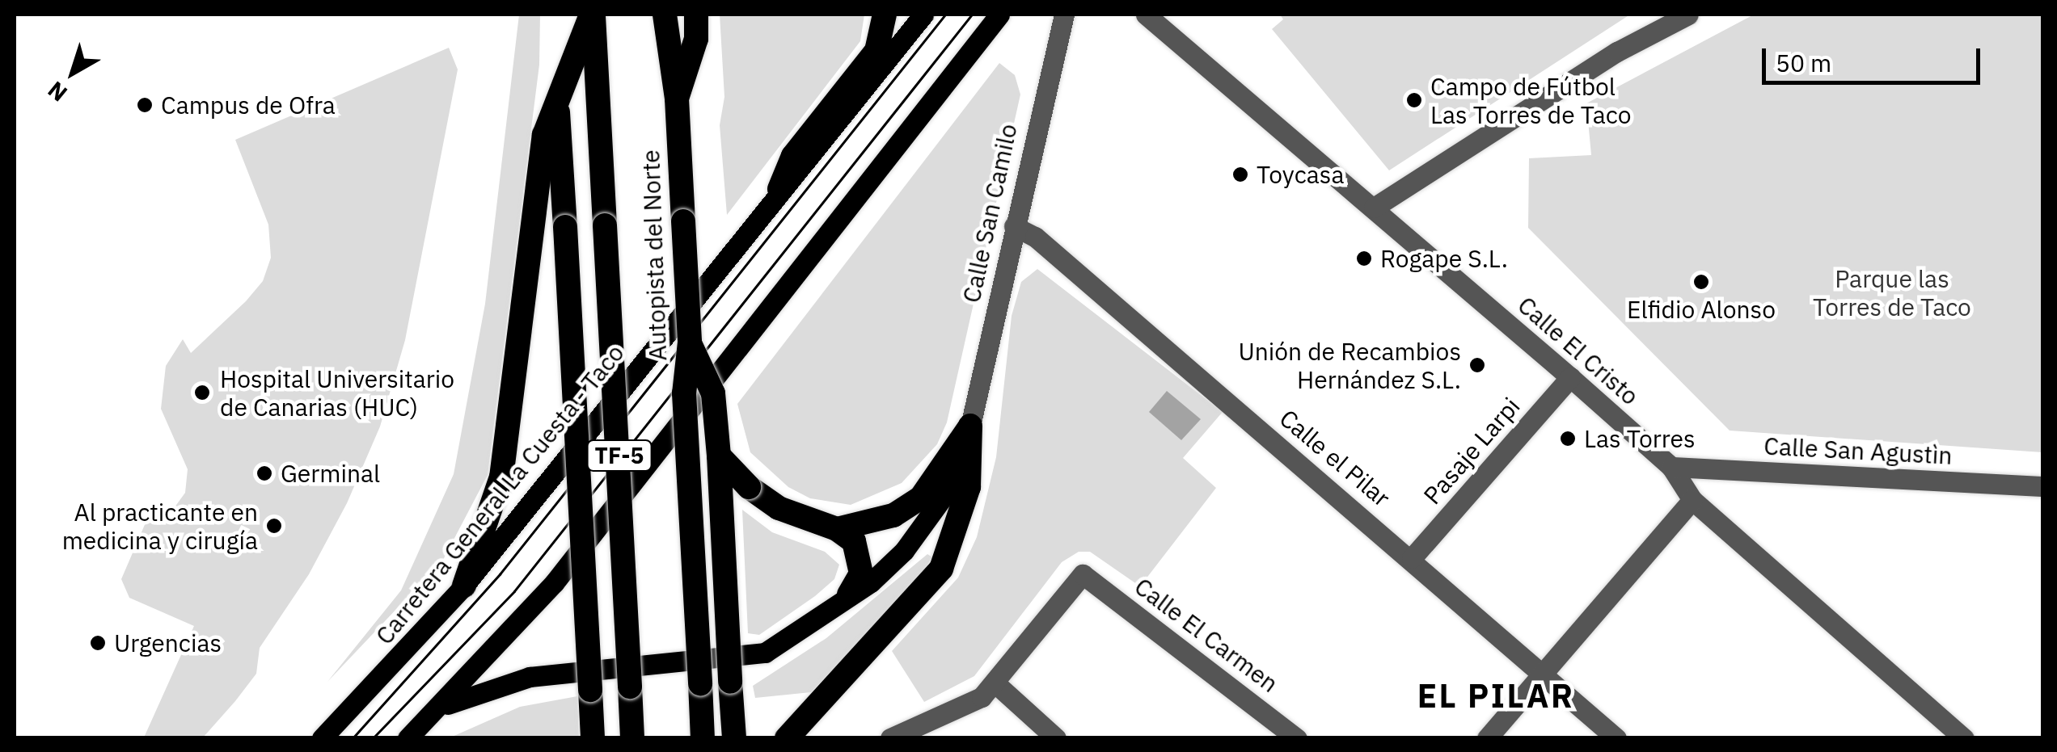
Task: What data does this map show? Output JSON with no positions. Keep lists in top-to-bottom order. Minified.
{"streets":{"highway":["Autopista del Norte","TF-5"],"main road":["Carretera General La Cuesta - Taco"],"street":["Calle San Camilo","Calle El Cristo","Pasaje Larpi","Calle San Agustìn","Calle el Pilar","Calle El Carmen"]},"crossings":[["Calle San Camilo","Calle el Pilar"],["Calle El Cristo","Pasaje Larpi"],["Calle El Cristo","Calle San Agustìn"],["Pasaje Larpi","Calle el Pilar"]],"districts":["EL PILAR"],"parks":["Parque las Torres de Taco"],"places":["Campo de Fútbol Las Torres de Taco","Campus de Ofra","Toycasa","Rogape S.L.","Elfidio Alonso","Unión de Recambios Hernández S.L.","Hospital Universitario de Canarias (HUC)","Las Torres","Germinal","Al practicante en medicina y cirugía","Urgencias"],"scale_bar":"50 m","north":"bottom left"}
